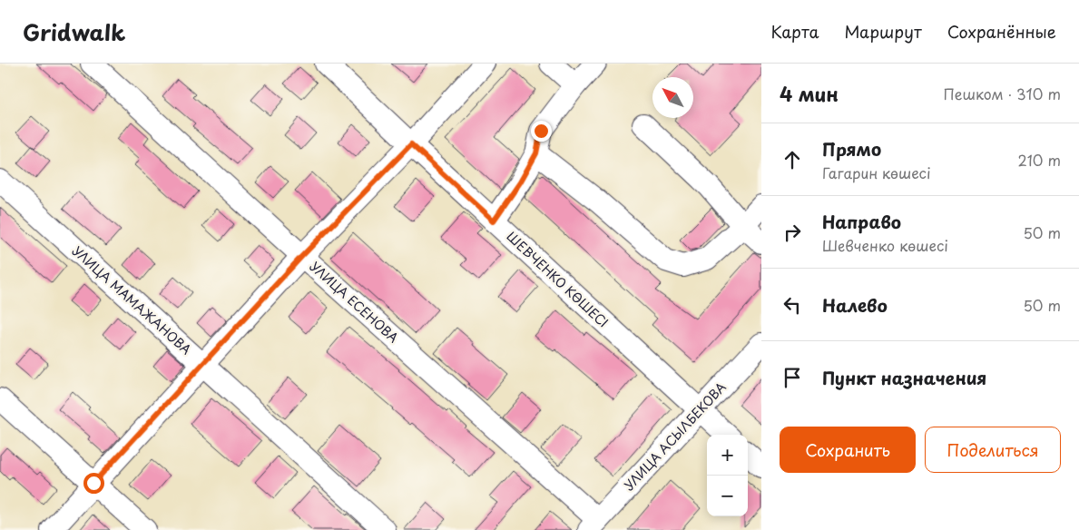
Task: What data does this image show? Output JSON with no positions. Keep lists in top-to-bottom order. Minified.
{"streets":{"street":["ШЕВЧЕНКО КӨШЕСІ","УЛИЦА МАМАЖАНОВА","УЛИЦА ЕСЕНОВА","УЛИЦА АСЫЛБЕКОВА"]},"crossings":[["ШЕВЧЕНКО КӨШЕСІ","УЛИЦА АСЫЛБЕКОВА"],["УЛИЦА ЕСЕНОВА","УЛИЦА АСЫЛБЕКОВА"]],"north":"top left","page":{"header":"Gridwalk","nav":["Карта","Маршрут","Сохранённые"],"heading":["4 мин","Пешком · 310 m"],"list":[["Прямо","Гагарин көшесі","210 m"],["Направо","Шевченко көшесі","50 m"],["Налево","50 m"],"Пункт назначения"],"buttons":["Сохранить","Поделиться"],"map_buttons":["+","−"]}}
